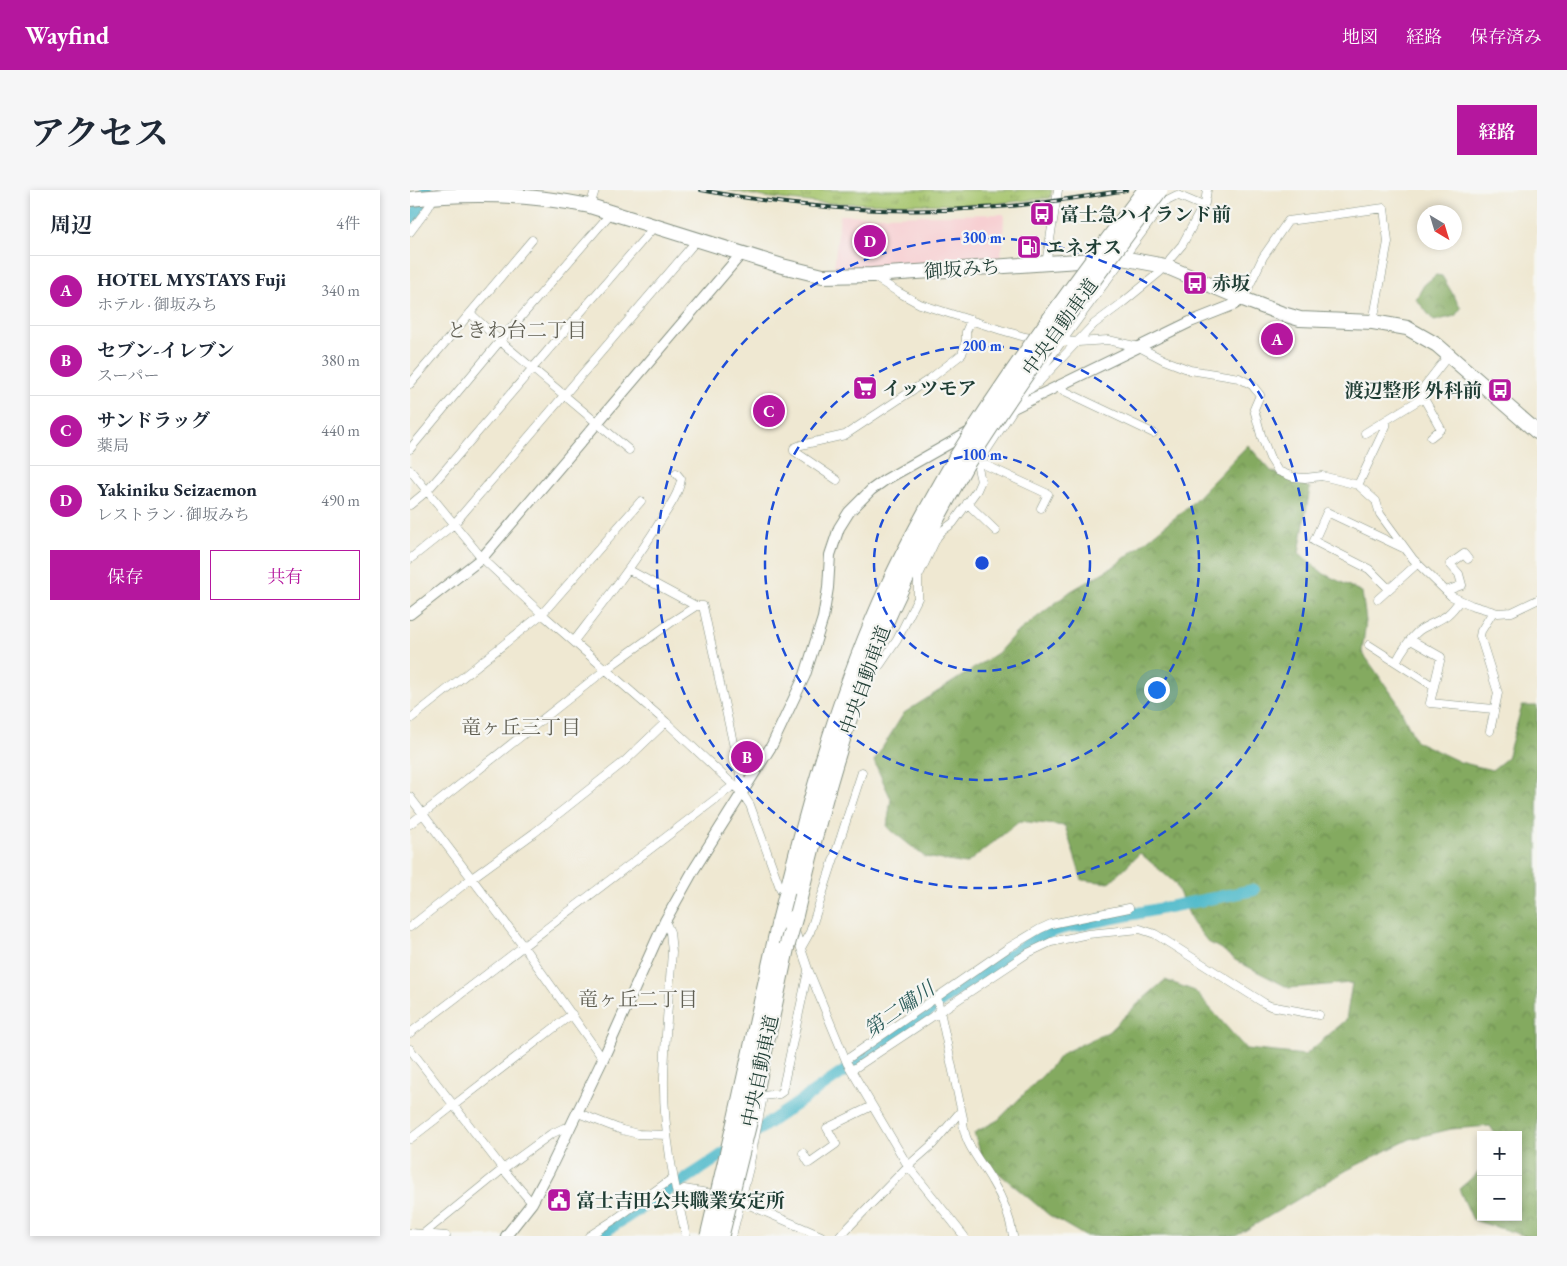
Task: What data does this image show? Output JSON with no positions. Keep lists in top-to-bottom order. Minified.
{"streets":{"highway":["御坂みち","中央自動車道"]},"districts":["ときわ台二丁目","竜ヶ丘三丁目","竜ヶ丘二丁目"],"water":["第二嘯川"],"places":{"bus stop":["富士急ハイランド前","赤坂","渡辺整形 外科前"],"fuel station":["エネオス"],"supermarket":["イッツモア"],"public building":["富士吉田公共職業安定所"]},"north":"bottom right","page":{"header":"Wayfind","nav":["地図","経路","保存済み"],"title":"アクセス","buttons":["経路",["保存","共有"]],"heading":["周辺","4件"],"pins":["D","A","C","B"],"list":[{"mark":"A","name":"HOTEL MYSTAYS Fuji","note":"ホテル · 御坂みち","value":"340 m"},{"mark":"B","name":"セブン-イレブン","note":"スーパー","value":"380 m"},{"mark":"C","name":"サンドラッグ","note":"薬局","value":"440 m"},{"mark":"D","name":"Yakiniku Seizaemon","note":"レストラン · 御坂みち","value":"490 m"}],"map_buttons":["+","−"]},"rings":["300 m","200 m","100 m"]}
